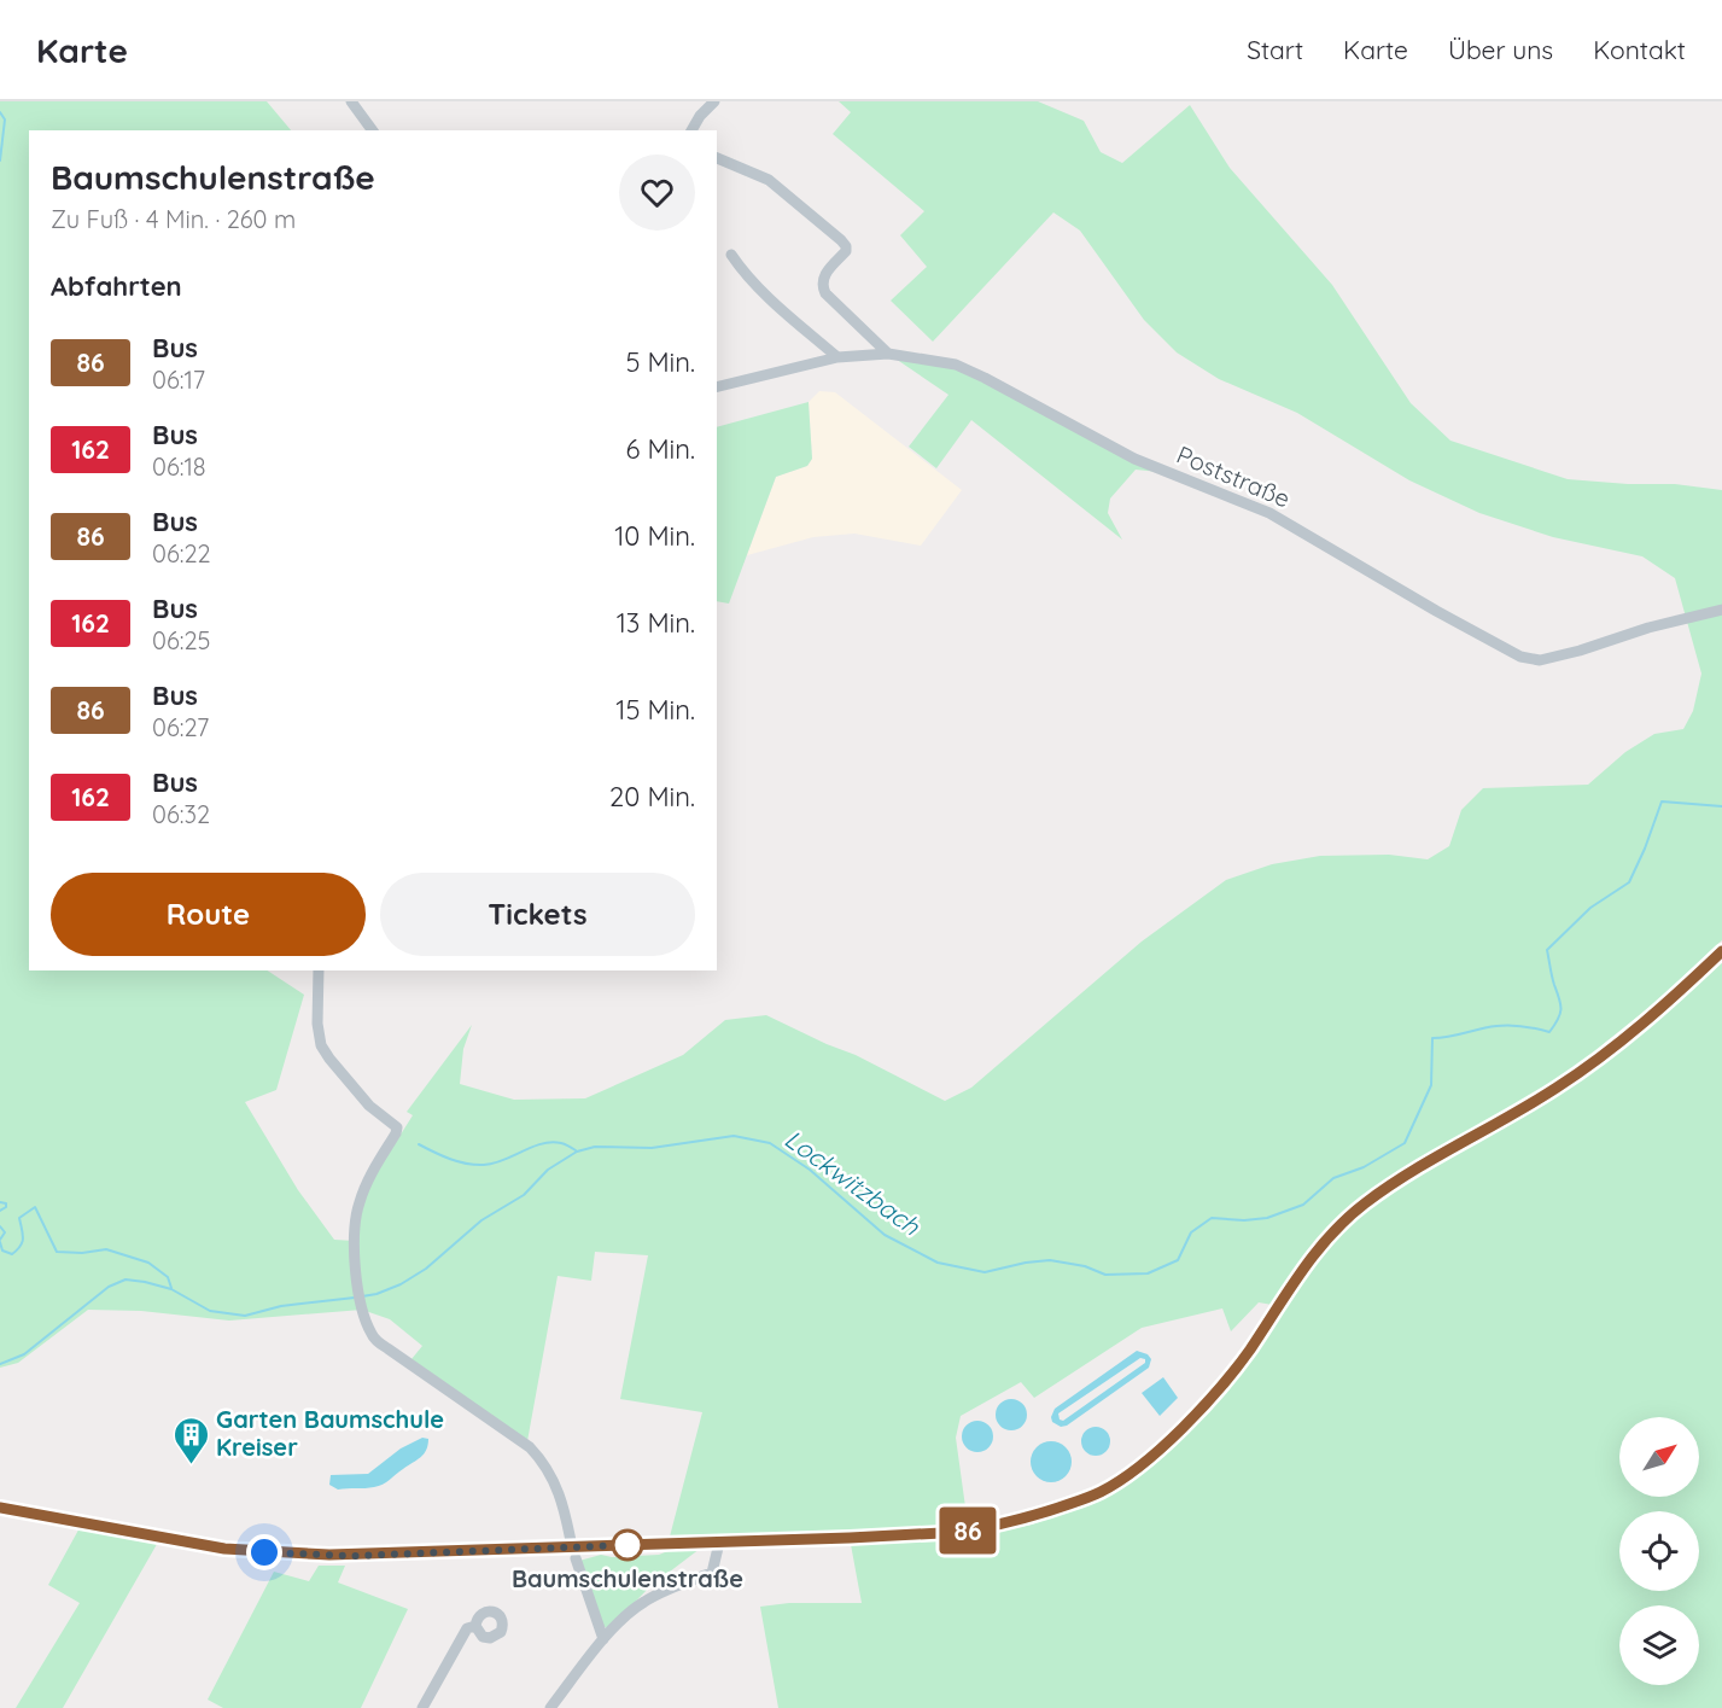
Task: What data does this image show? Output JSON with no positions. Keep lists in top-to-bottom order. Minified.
{"streets":{"street":["Poststraße"]},"water":["Lockwitzbach"],"places":{"building":["Garten Baumschule Kreiser"],"other":["Baumschulenstraße"]},"lines":["bus line 86"],"north":"top right","page":{"header":"Karte","nav":["Start","Karte","Über uns","Kontakt"],"on_map":"86","heading":[["Baumschulenstraße","Zu Fuß · 4 Min. · 260 m"],"Abfahrten"],"list":[{"mark":"86","name":"Bus","note":"06:17","value":"5 Min."},{"mark":"162","name":"Bus","note":"06:18","value":"6 Min."},{"mark":"86","name":"Bus","note":"06:22","value":"10 Min."},{"mark":"162","name":"Bus","note":"06:25","value":"13 Min."},{"mark":"86","name":"Bus","note":"06:27","value":"15 Min."},{"mark":"162","name":"Bus","note":"06:32","value":"20 Min."}],"buttons":["Route","Tickets"]}}
